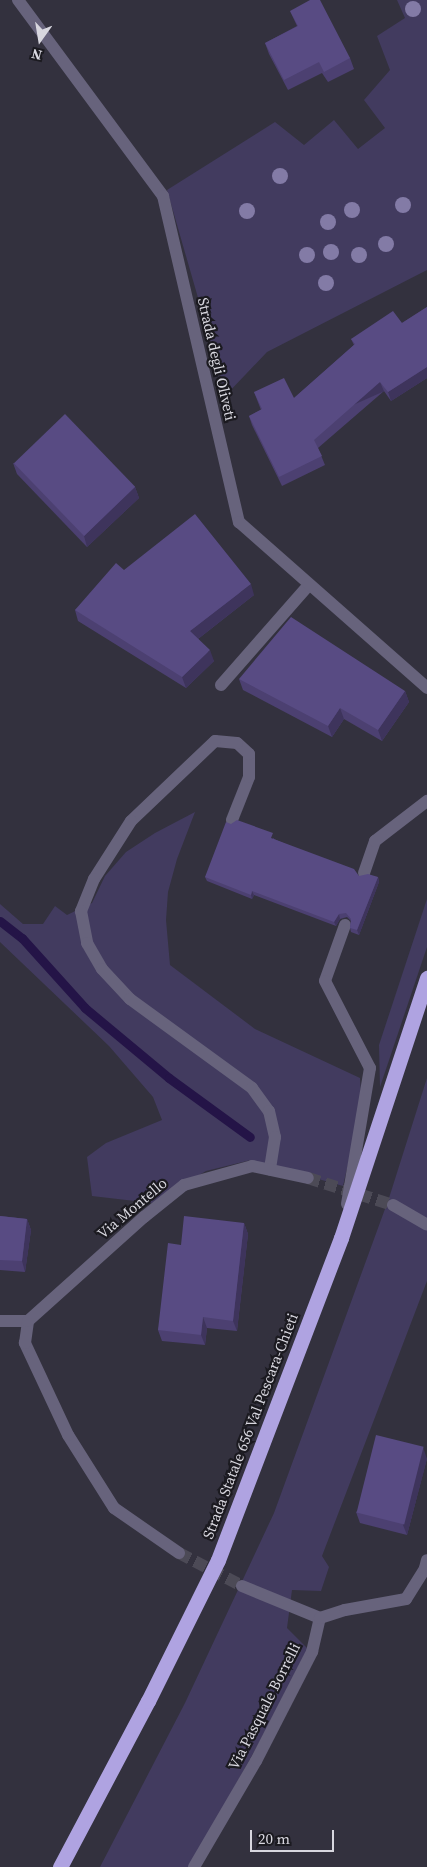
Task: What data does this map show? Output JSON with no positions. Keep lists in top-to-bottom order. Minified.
{"streets":{"highway":["Strada Statale 656 Val Pescara-Chieti"],"street":["Strada degli Oliveti","Via Montello","Via Pasquale Borrelli"]},"scale_bar":"20 m","north":"bottom"}
